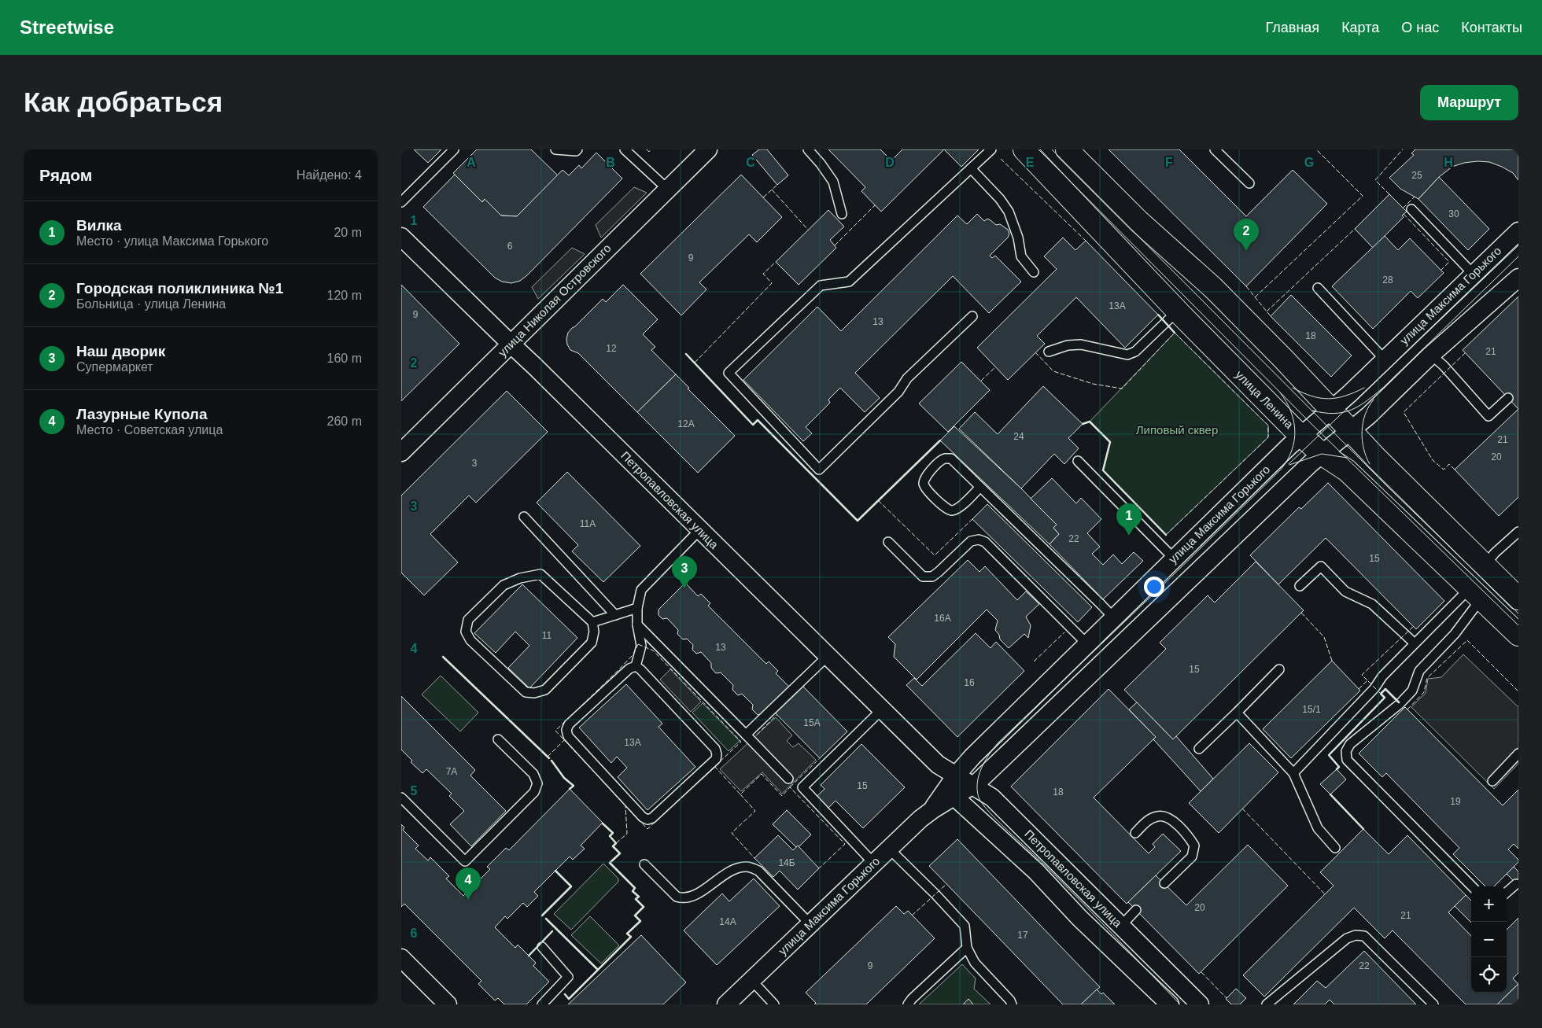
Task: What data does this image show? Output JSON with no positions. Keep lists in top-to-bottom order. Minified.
{"streets":{"main road":["улица Ленина"],"street":["улица Максима Горького","улица Николая Островского","Петропавловская улица"]},"crossings":[["улица Максима Горького","улица Ленина"],["улица Максима Горького","Петропавловская улица"],["улица Николая Островского","Петропавловская улица"]],"parks":["Липовый сквер"],"house_numbers":["25","30","6","9","28","13А","9","13","18","12","21","12А","24","21","20","3","11А","22","15","16А","11","13","15","16","15/1","15А","13А","7А","15","18","19","14Б","20","21","14А","17","9","22"],"page":{"header":"Streetwise","nav":["Главная","Карта","О нас","Контакты"],"buttons":"Маршрут","title":"Как добраться","heading":["Рядом","Найдено: 4"],"list":[{"mark":"1","name":"Вилка","note":"Место · улица Максима Горького","value":"20 m"},{"mark":"2","name":"Городская поликлиника №1","note":"Больница · улица Ленина","value":"120 m"},{"mark":"3","name":"Наш дворик","note":"Супермаркет","value":"160 m"},{"mark":"4","name":"Лазурные Купола","note":"Место · Советская улица","value":"260 m"}],"pins":["2","1","3","4"],"map_buttons":["+","−"]},"grid":{"columns":["A","B","C","D","E","F","G","H"],"rows":["1","2","3","4","5","6"]}}
